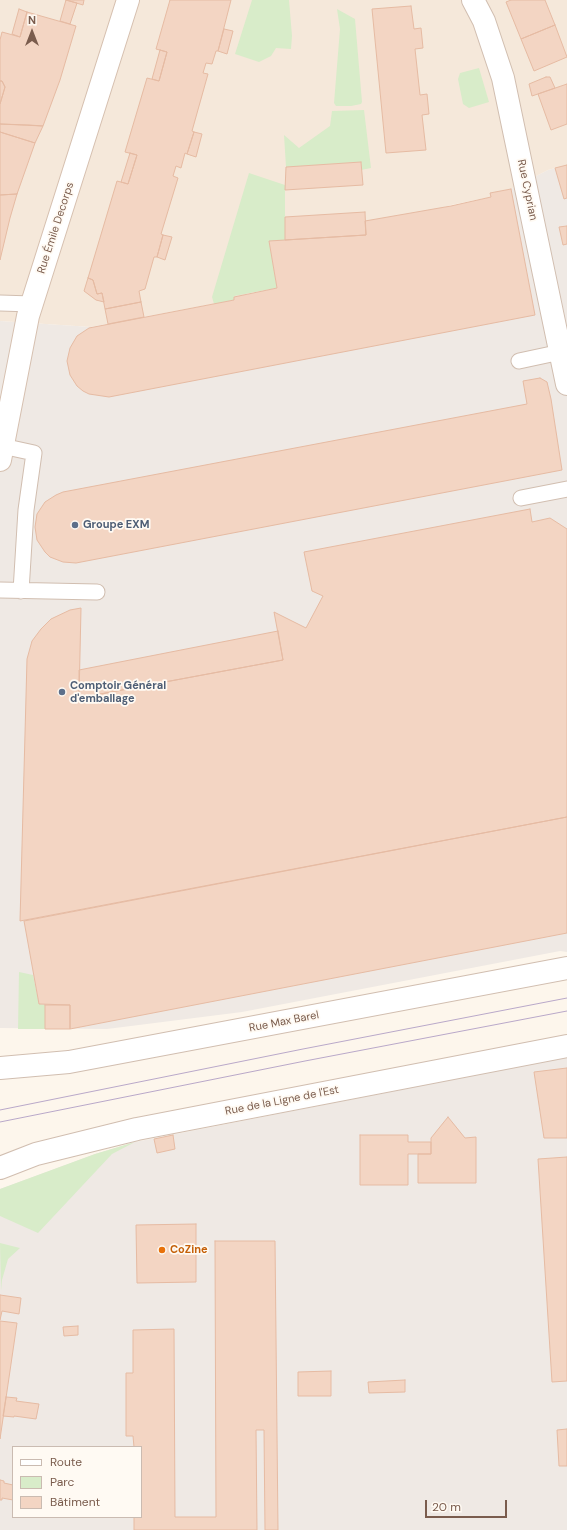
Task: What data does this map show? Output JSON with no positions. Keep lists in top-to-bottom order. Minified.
{"streets":{"street":["Rue Cyprian","Rue Émile Decorps","Rue Max Barel","Rue de la Ligne de l'Est"]},"places":["Groupe EXM","Comptoir Général d'emballage","CoZine"],"legend":["Route","Parc","Bâtiment"],"scale_bar":"20 m","north":"top"}
